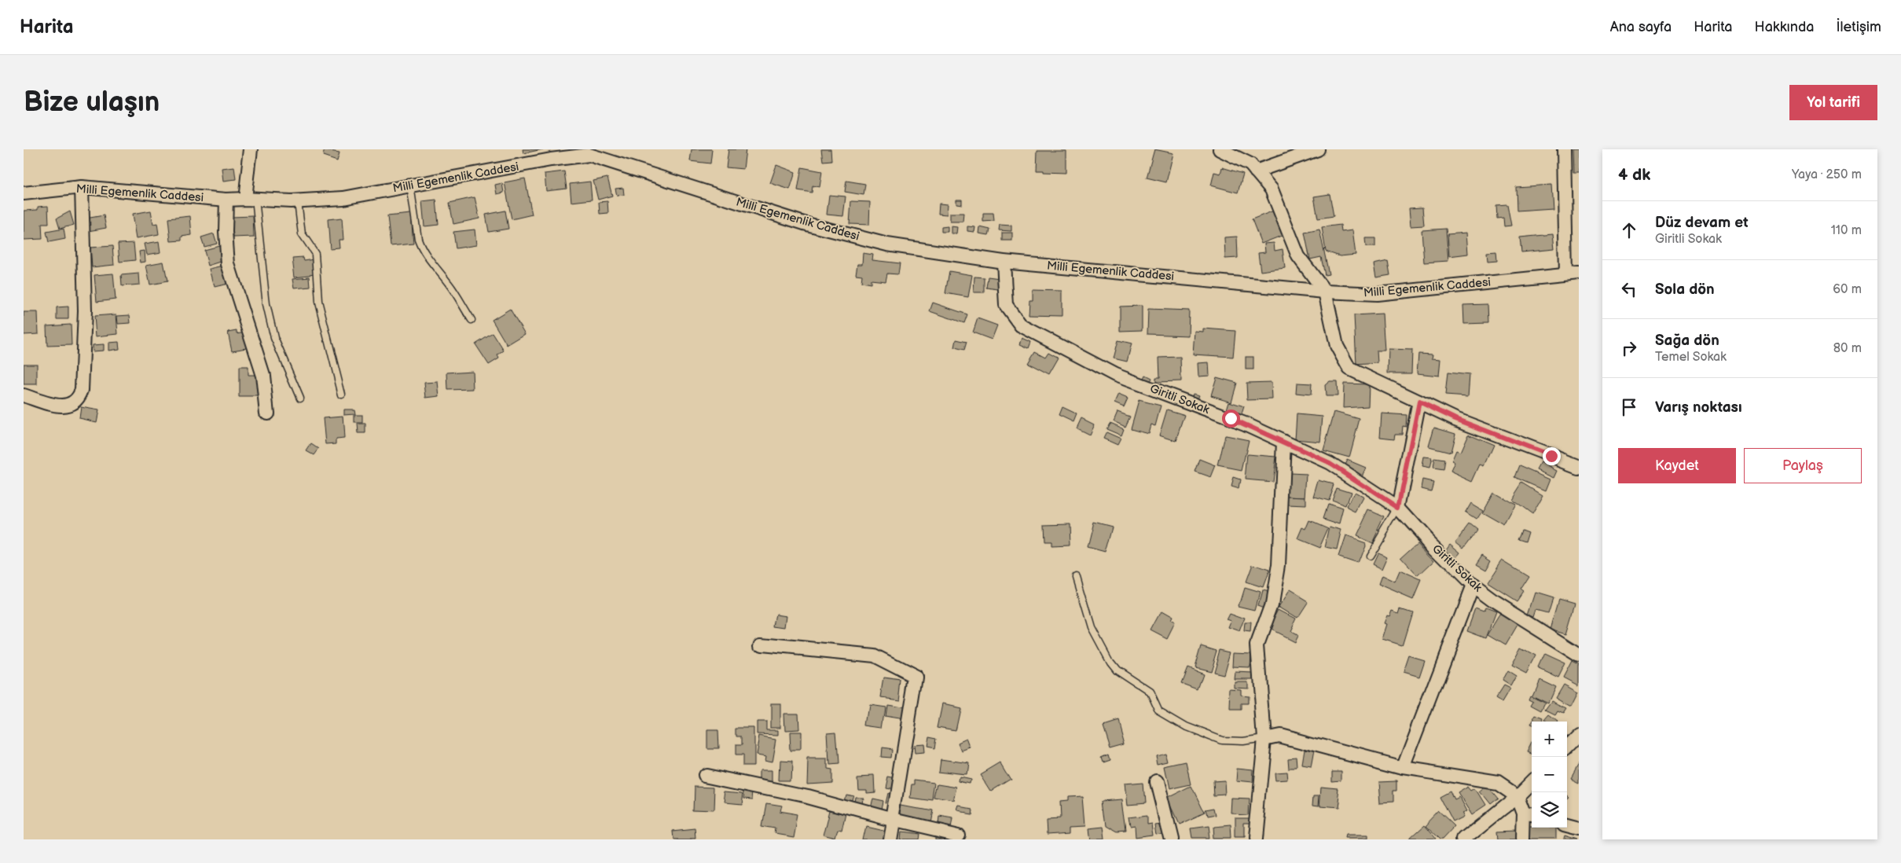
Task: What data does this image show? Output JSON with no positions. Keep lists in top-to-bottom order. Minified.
{"streets":{"street":["Milli Egemenlik Caddesi","Giritli Sokak"]},"crossings":[["Milli Egemenlik Caddesi","Giritli Sokak"]],"page":{"header":"Harita","nav":["Ana sayfa","Harita","Hakkında","İletişim"],"buttons":["Yol tarifi",["Kaydet","Paylaş"]],"title":"Bize ulaşın","heading":["4 dk","Yaya · 250 m"],"list":[["Düz devam et","Giritli Sokak","110 m"],["Sola dön","60 m"],["Sağa dön","Temel Sokak","80 m"],"Varış noktası"],"map_buttons":["+","−"]}}
